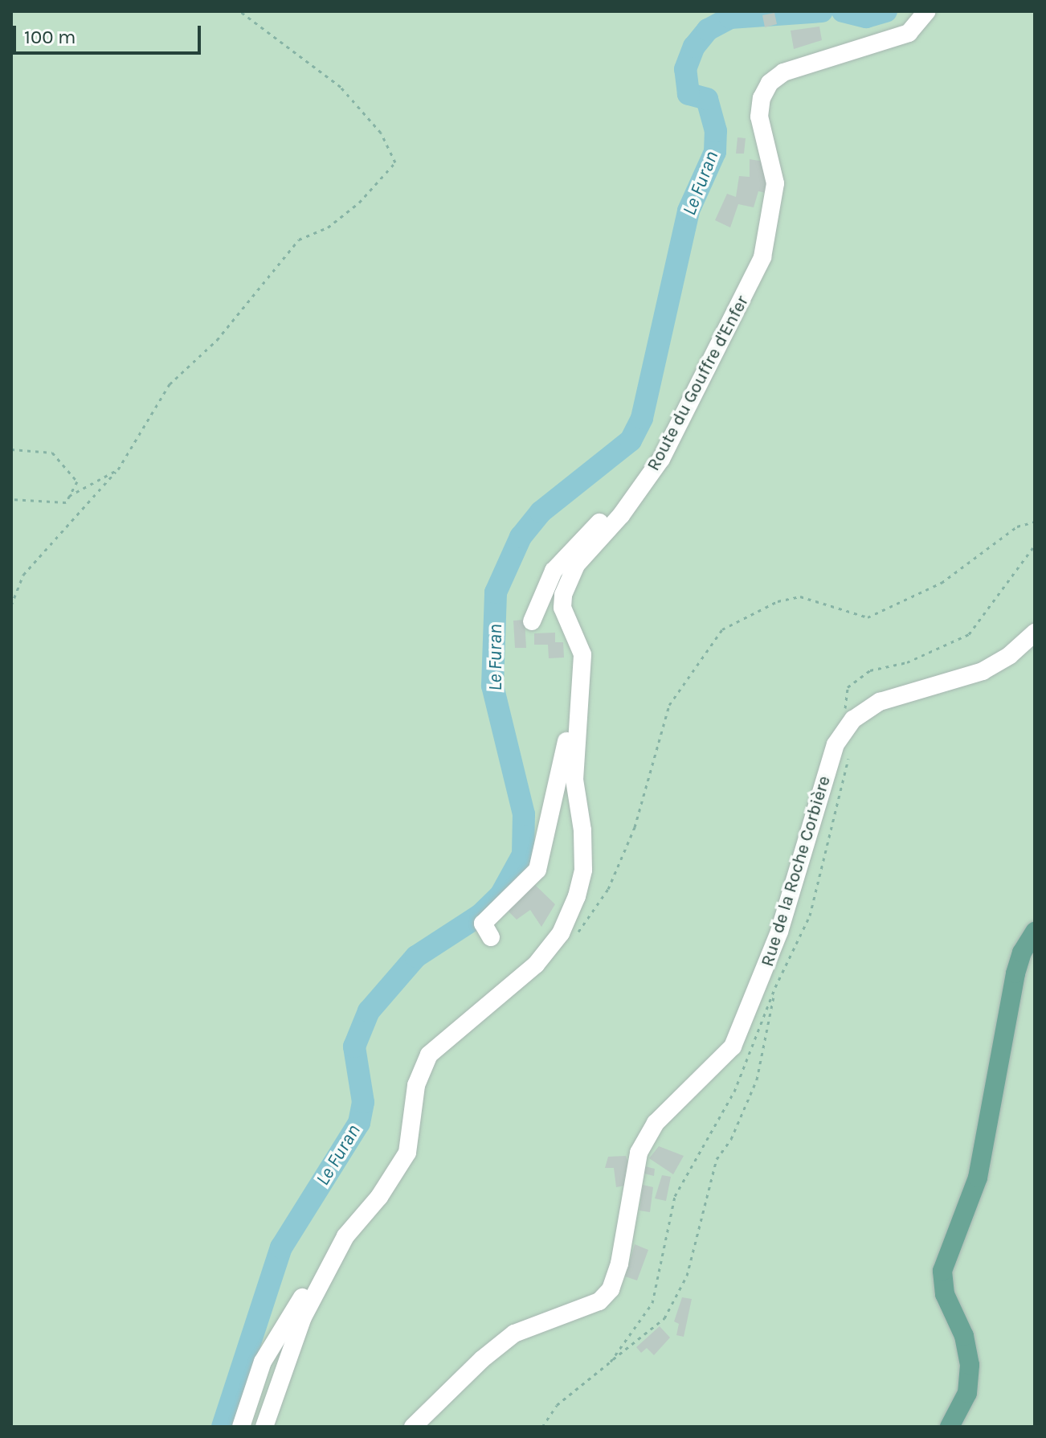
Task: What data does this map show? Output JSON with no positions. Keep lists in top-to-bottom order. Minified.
{"streets":{"street":["Route du Gouffre d'Enfer","Rue de la Roche Corbière"]},"water":["Le Furan"],"scale_bar":"100 m"}
